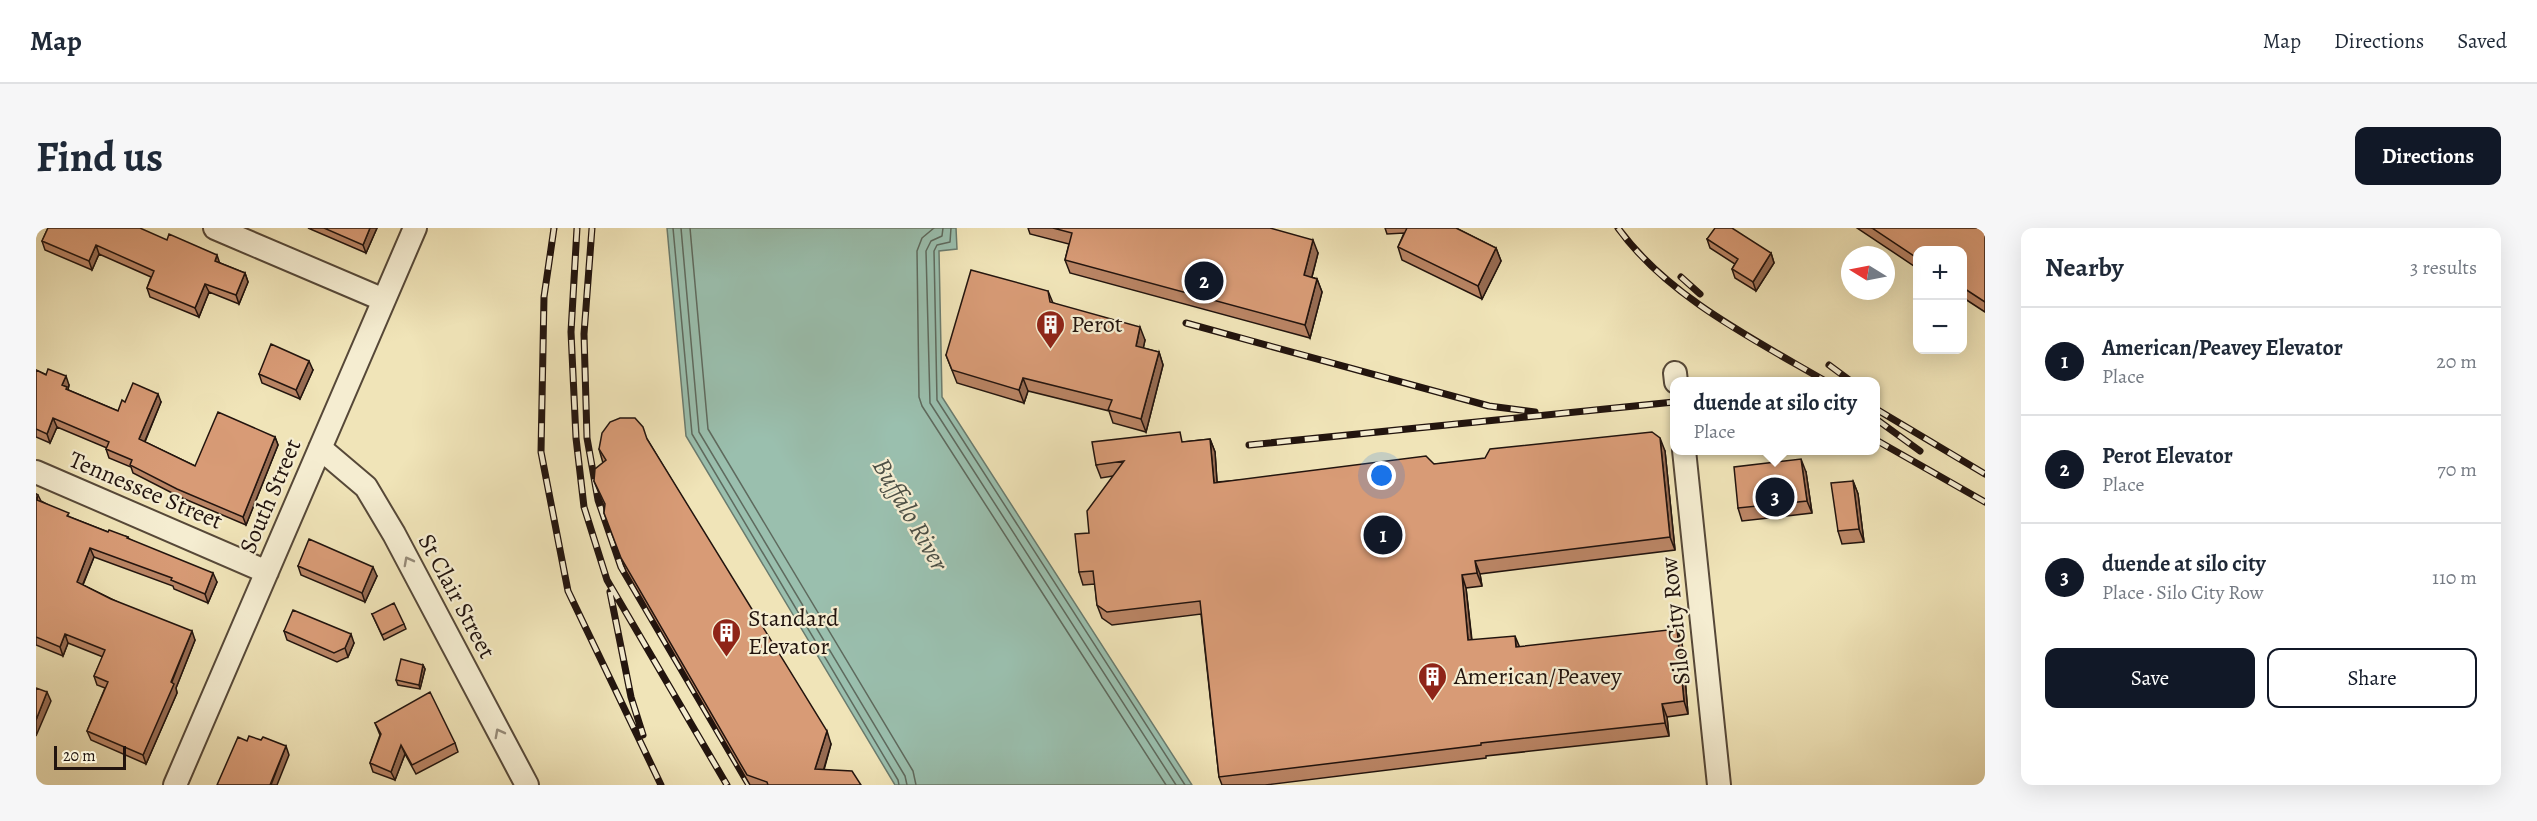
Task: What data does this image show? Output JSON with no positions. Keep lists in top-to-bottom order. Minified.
{"streets":{"street":["Tennessee Street","South Street","St Clair Street","Silo City Row"]},"crossings":[["Tennessee Street","South Street"],["South Street","St Clair Street"]],"one_way":["St Clair Street"],"water":["Buffalo River"],"places":{"building":["Perot","Standard Elevator","American/Peavey"]},"scale_bar":"20 m","north":"left","page":{"header":"Map","nav":["Map","Directions","Saved"],"buttons":["Directions",["Save","Share"]],"title":"Find us","heading":["Nearby","3 results"],"map_buttons":["+","−"],"pins":["2","3","1"],"list":[{"mark":"1","name":"American/Peavey Elevator","note":"Place","value":"20 m"},{"mark":"2","name":"Perot Elevator","note":"Place","value":"70 m"},{"mark":"3","name":"duende at silo city","note":"Place · Silo City Row","value":"110 m"}],"popup":["duende at silo city","Place"],"scale":"20 m"}}
